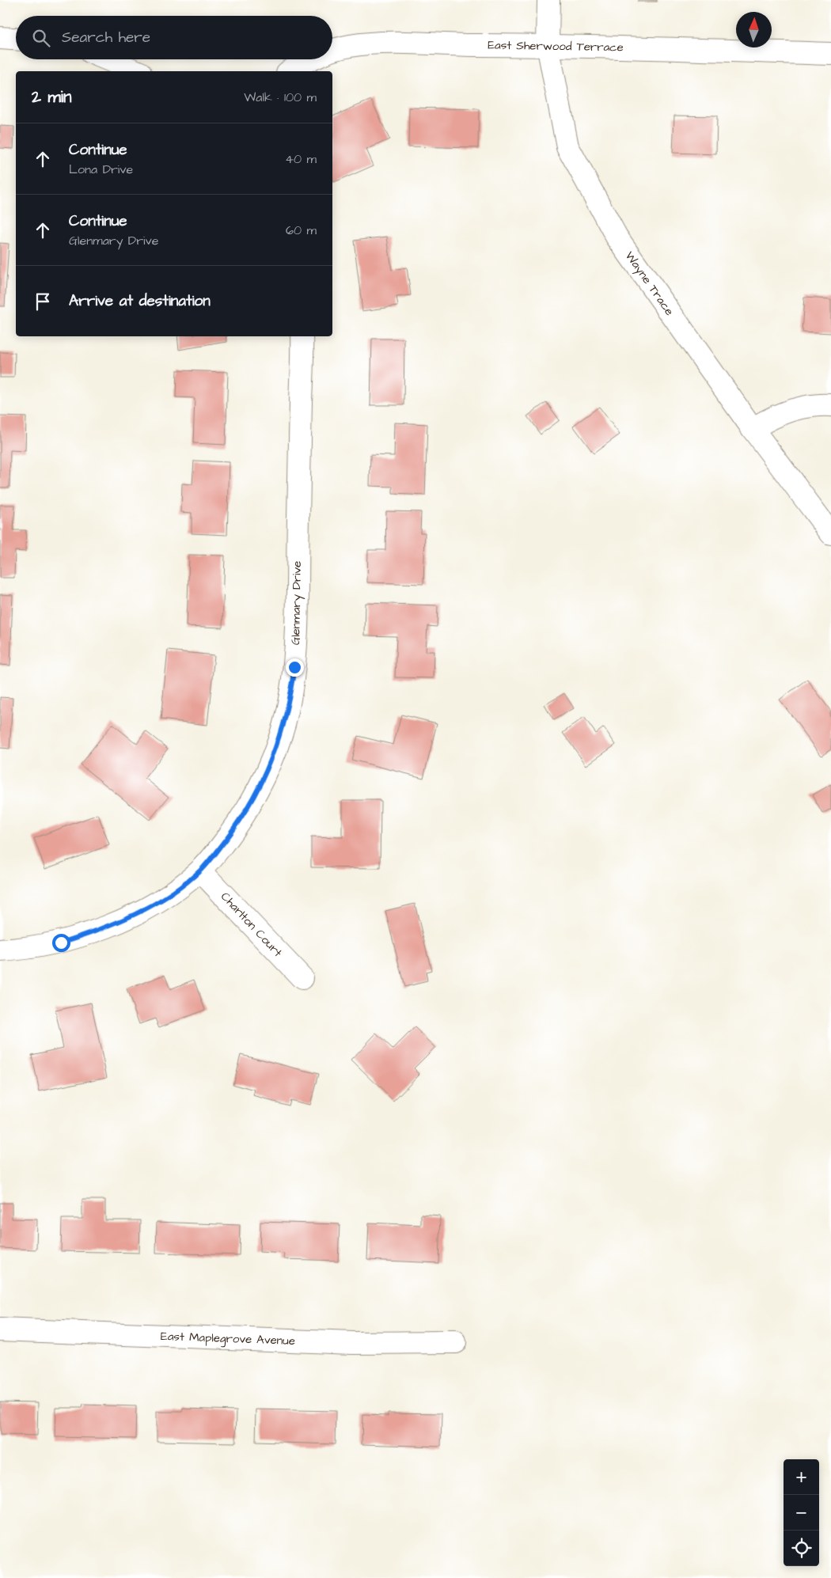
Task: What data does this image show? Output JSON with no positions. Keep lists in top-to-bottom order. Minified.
{"streets":{"street":["East Sherwood Terrace","Wayne Trace","Glenmary Drive","Charlton Court","East Maplegrove Avenue"]},"crossings":[["East Sherwood Terrace","Wayne Trace"],["Glenmary Drive","Charlton Court"]],"north":"top","page":{"search":"Search here","heading":["2 min","Walk · 100 m"],"list":[["Continue","Lona Drive","40 m"],["Continue","Glenmary Drive","60 m"],"Arrive at destination"],"map_buttons":["+","−"]}}
